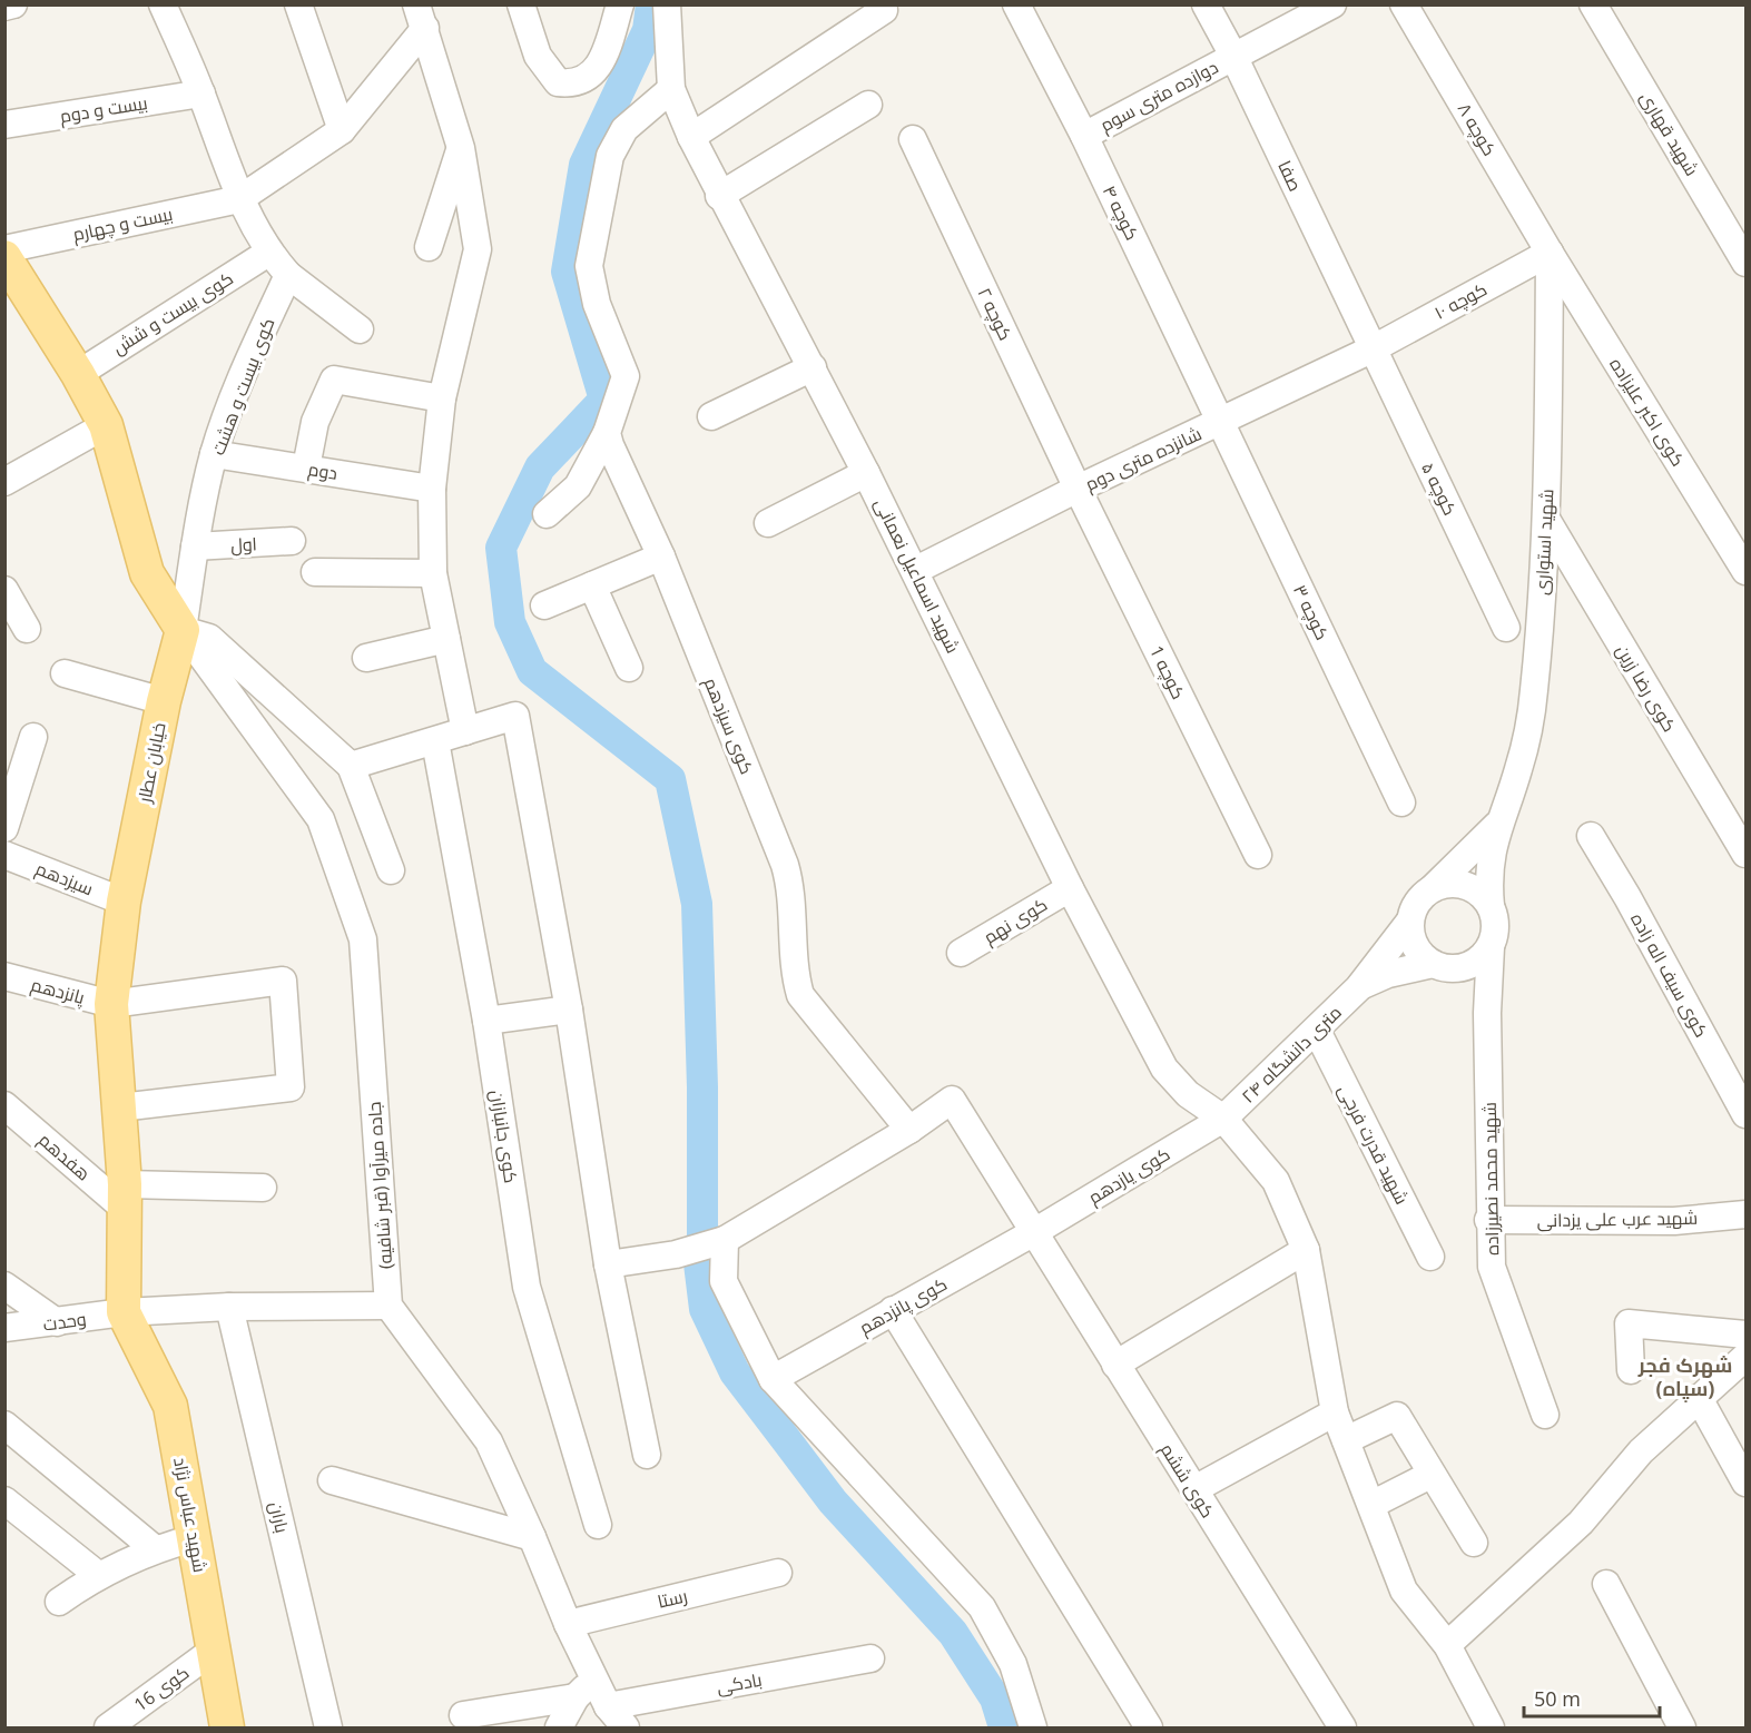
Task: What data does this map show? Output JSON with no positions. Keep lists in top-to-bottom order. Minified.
{"streets":{"main road":["خیابان عطار","شهید عباس نژاد"],"street":["دوازده متری سوم","بیست و دوم","کوچه ۸","شهید قهاری","صفا","کوچه ۴","بیست و چهارم","کوچه ۱۰","کوی بیست و شش","کوچه ۲","کوی بیست و هشت","کوی اکبر علیزاده","شانزده متری دوم","دوم","کوچه ۵","شهید استواری","اول","شهید اسماعیل نعمانی","کوچه ۳","کوچه 1","کوی رضا زرین","کوی سیزدهم","سیزدهم","کوی نهم","کوی سیف اله زاده","پانزدهم","۲۴ متری دانشگاه","کوی جانبازان","شهید قدرت فرجی","هفدهم","کوی یازدهم","شهید محمد نصیرزاده","جاده میرآوا (قبر شافیه)","شهید عرب علی یزدانی","کوی پانزدهم","وحدت","کوی ششم","باران","رستا","بادکی","کوی 16"]},"crossings":[["دوازده متری سوم","صفا"],["دوازده متری سوم","کوچه ۴"],["کوچه ۸","کوچه ۱۰"],["کوچه ۸","کوی اکبر علیزاده"],["کوچه ۸","شهید استواری"],["صفا","کوچه ۱۰"],["صفا","شانزده متری دوم"],["صفا","کوچه ۵"],["کوچه ۴","شانزده متری دوم"],["کوچه ۴","کوچه ۳"],["کوچه ۱۰","کوی اکبر علیزاده"],["کوچه ۱۰","شانزده متری دوم"],["کوچه ۱۰","کوچه ۵"],["کوچه ۱۰","شهید استواری"],["کوچه ۲","شانزده متری دوم"],["کوچه ۲","کوچه 1"],["کوی بیست و هشت","دوم"],["کوی بیست و هشت","اول"],["کوی بیست و هشت","خیابان عطار"],["کوی بیست و هشت","جاده میرآوا (قبر شافیه)"],["کوی اکبر علیزاده","شهید استواری"],["شانزده متری دوم","کوچه ۵"],["شانزده متری دوم","شهید اسماعیل نعمانی"],["شانزده متری دوم","کوچه ۳"],["شانزده متری دوم","کوچه 1"],["شهید استواری","کوی رضا زرین"],["شهید استواری","۲۴ متری دانشگاه"],["شهید استواری","شهید محمد نصیرزاده"],["شهید اسماعیل نعمانی","کوی نهم"],["شهید اسماعیل نعمانی","۲۴ متری دانشگاه"],["شهید اسماعیل نعمانی","کوی یازدهم"],["خیابان عطار","سیزدهم"],["خیابان عطار","پانزدهم"],["خیابان عطار","هفدهم"],["خیابان عطار","جاده میرآوا (قبر شافیه)"],["خیابان عطار","وحدت"],["خیابان عطار","شهید عباس نژاد"],["۲۴ متری دانشگاه","شهید قدرت فرجی"],["۲۴ متری دانشگاه","کوی یازدهم"],["۲۴ متری دانشگاه","شهید محمد نصیرزاده"],["کوی یازدهم","کوی پانزدهم"],["کوی یازدهم","کوی ششم"],["شهید محمد نصیرزاده","شهید عرب علی یزدانی"],["جاده میرآوا (قبر شافیه)","وحدت"],["کوی پانزدهم","کوی ششم"],["وحدت","شهید عباس نژاد"],["وحدت","باران"],["شهید عباس نژاد","کوی 16"]],"districts":["شهرک فجر (سپاه)"],"scale_bar":"50 m"}
